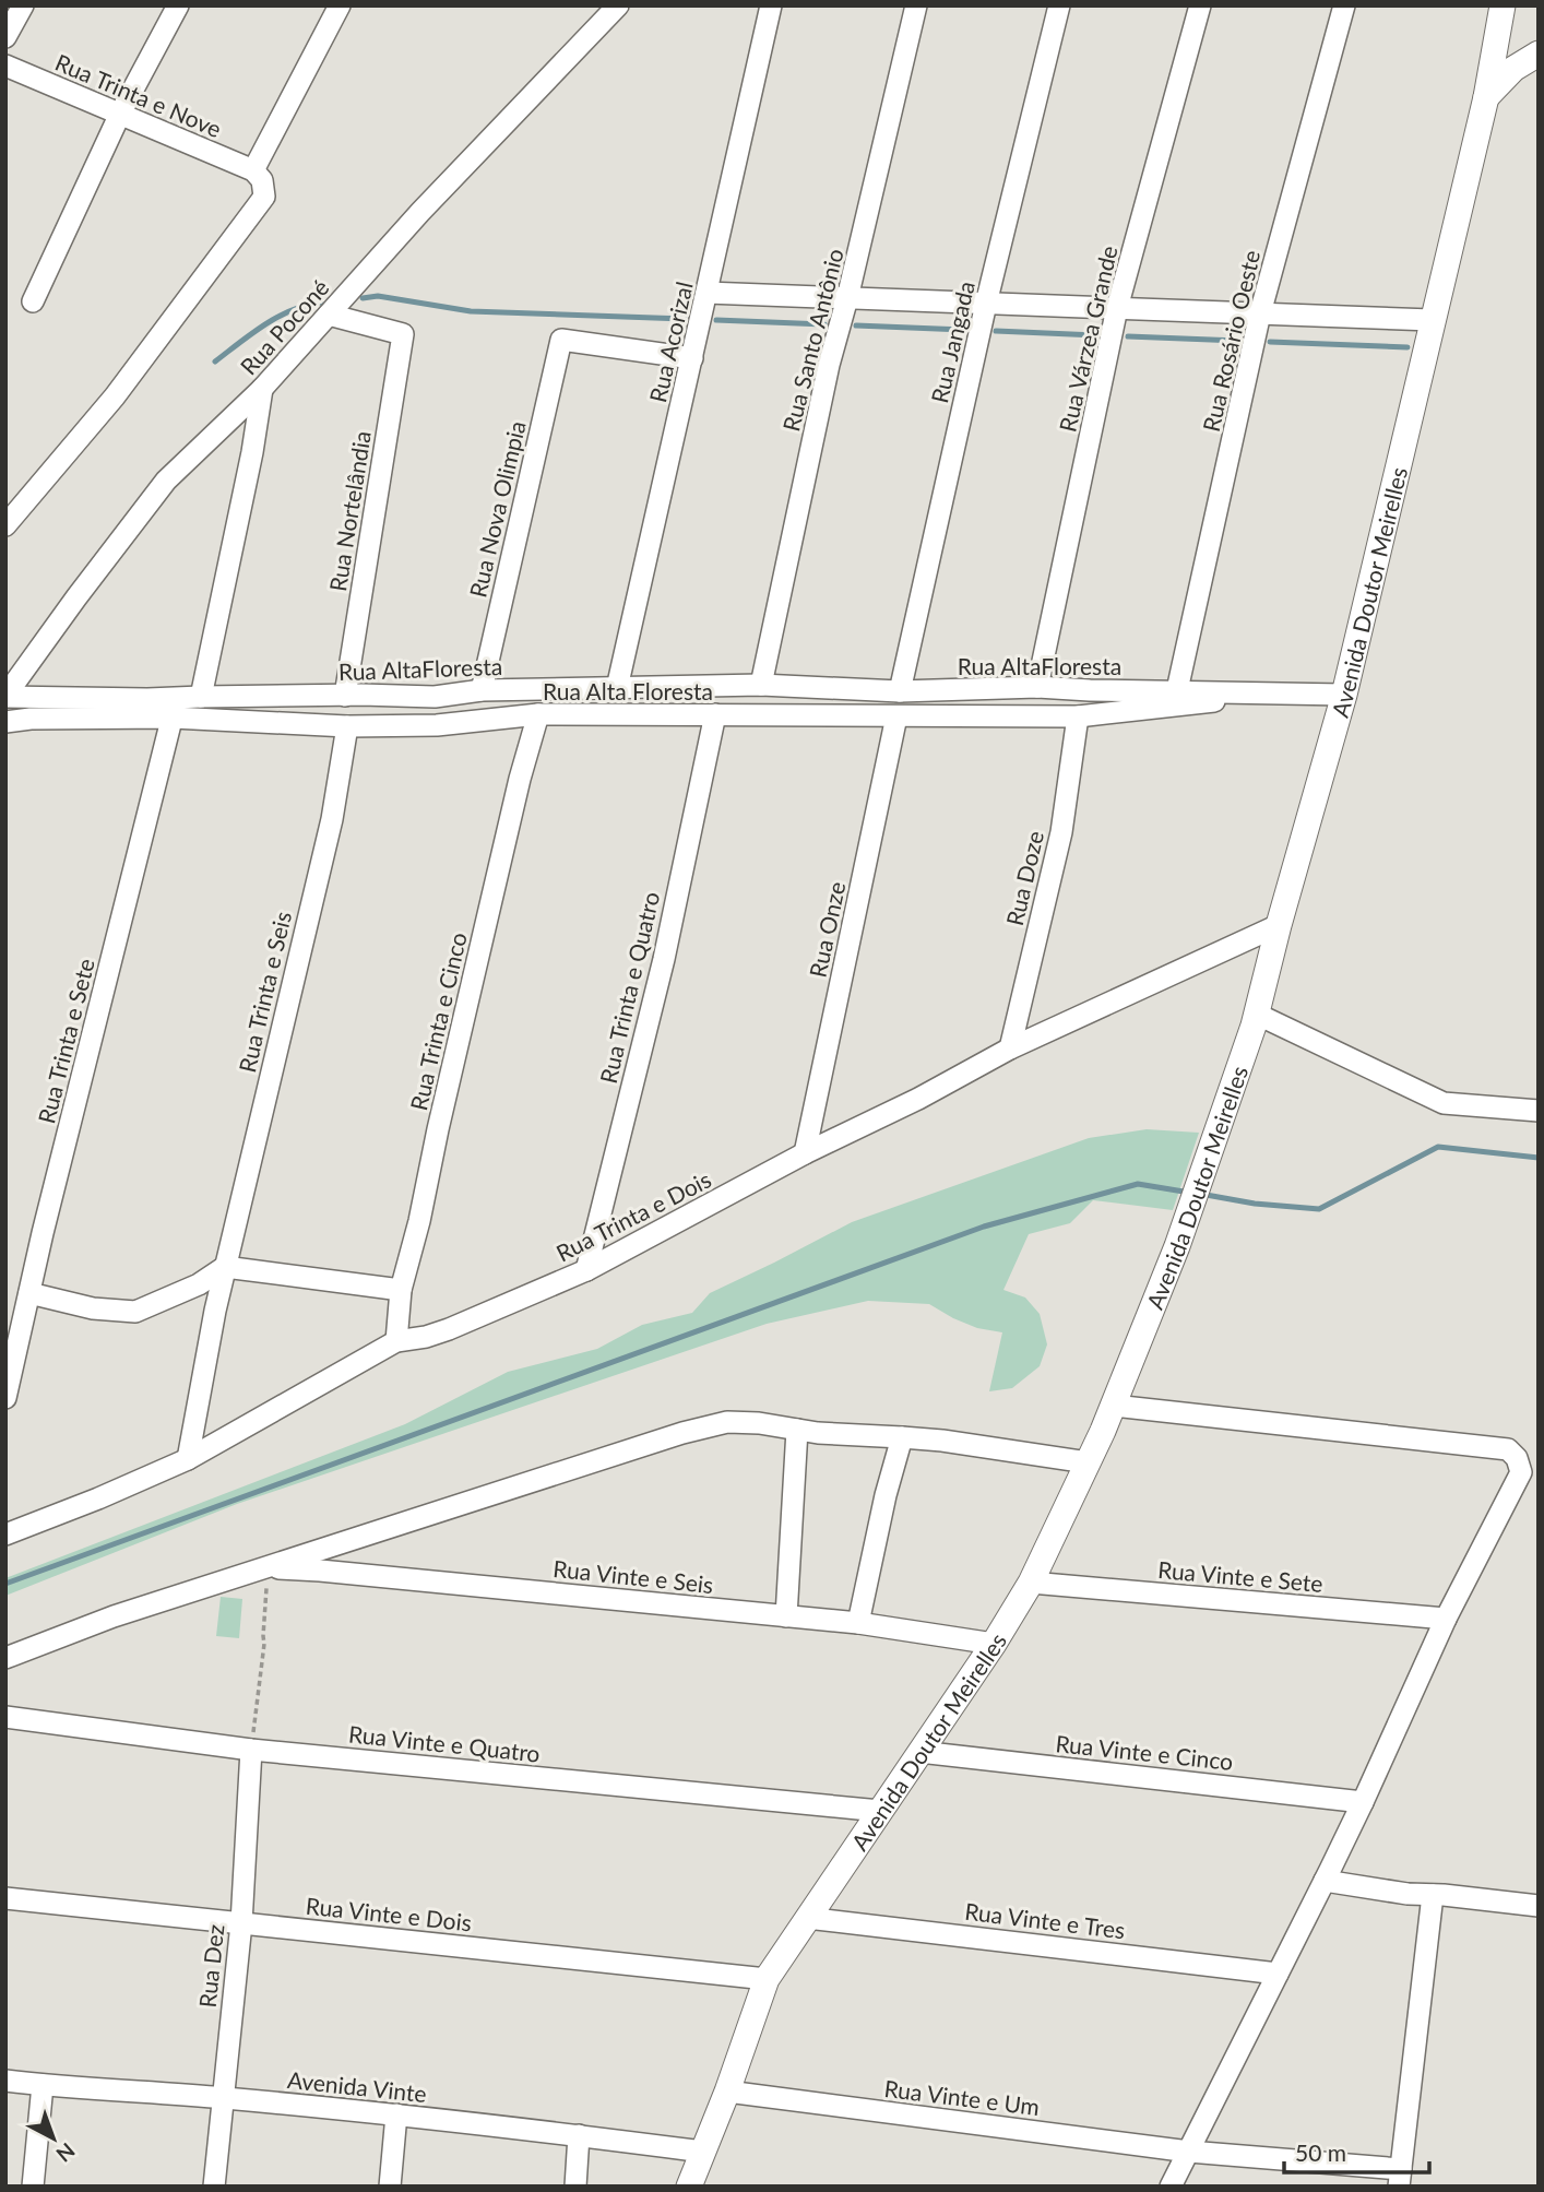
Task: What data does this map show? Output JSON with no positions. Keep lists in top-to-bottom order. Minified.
{"streets":{"street":["Rua Trinta e Nove","Rua Poconé","Rua Várzea Grande","Rua Santo Antônio","Rua Rosário Oeste","Rua Acorizal","Rua Jangada","Rua Nova Olimpia","Rua Nortelândia","Avenida Doutor Meirelles","Rua AltaFloresta","Rua Alta Floresta","Rua Doze","Rua Onze","Rua Trinta e Quatro","Rua Trinta e Seis","Rua Trinta e Cinco","Rua Trinta e Sete","Rua Trinta e Dois","Rua Vinte e Seis","Rua Vinte e Sete","Rua Vinte e Quatro","Rua Vinte e Cinco","Rua Vinte e Dois","Rua Vinte e Tres","Rua Dez","Avenida Vinte","Rua Vinte e Um"]},"crossings":[["Rua Poconé","Rua Nortelândia"],["Rua Poconé","Rua AltaFloresta"],["Rua Várzea Grande","Rua AltaFloresta"],["Rua Santo Antônio","Rua AltaFloresta"],["Rua Rosário Oeste","Rua AltaFloresta"],["Rua Acorizal","Rua Nova Olimpia"],["Rua Acorizal","Rua AltaFloresta"],["Rua Jangada","Rua AltaFloresta"],["Rua Nova Olimpia","Rua AltaFloresta"],["Rua Nortelândia","Rua AltaFloresta"],["Avenida Doutor Meirelles","Rua Trinta e Dois"],["Avenida Doutor Meirelles","Rua Vinte e Seis"],["Avenida Doutor Meirelles","Rua Vinte e Sete"],["Avenida Doutor Meirelles","Rua Vinte e Quatro"],["Avenida Doutor Meirelles","Rua Vinte e Cinco"],["Avenida Doutor Meirelles","Rua Vinte e Dois"],["Avenida Doutor Meirelles","Rua Vinte e Tres"],["Avenida Doutor Meirelles","Avenida Vinte"],["Avenida Doutor Meirelles","Rua Vinte e Um"],["Rua AltaFloresta","Rua Alta Floresta"],["Rua AltaFloresta","Rua Trinta e Sete"],["Rua Alta Floresta","Rua Doze"],["Rua Alta Floresta","Rua Onze"],["Rua Alta Floresta","Rua Trinta e Quatro"],["Rua Alta Floresta","Rua Trinta e Seis"],["Rua Alta Floresta","Rua Trinta e Cinco"],["Rua Alta Floresta","Rua Trinta e Sete"],["Rua Doze","Rua Trinta e Dois"],["Rua Onze","Rua Trinta e Dois"],["Rua Trinta e Quatro","Rua Trinta e Dois"],["Rua Trinta e Cinco","Rua Trinta e Dois"],["Rua Vinte e Quatro","Rua Dez"],["Rua Vinte e Dois","Rua Dez"],["Rua Dez","Avenida Vinte"]],"scale_bar":"50 m","north":"bottom right"}
